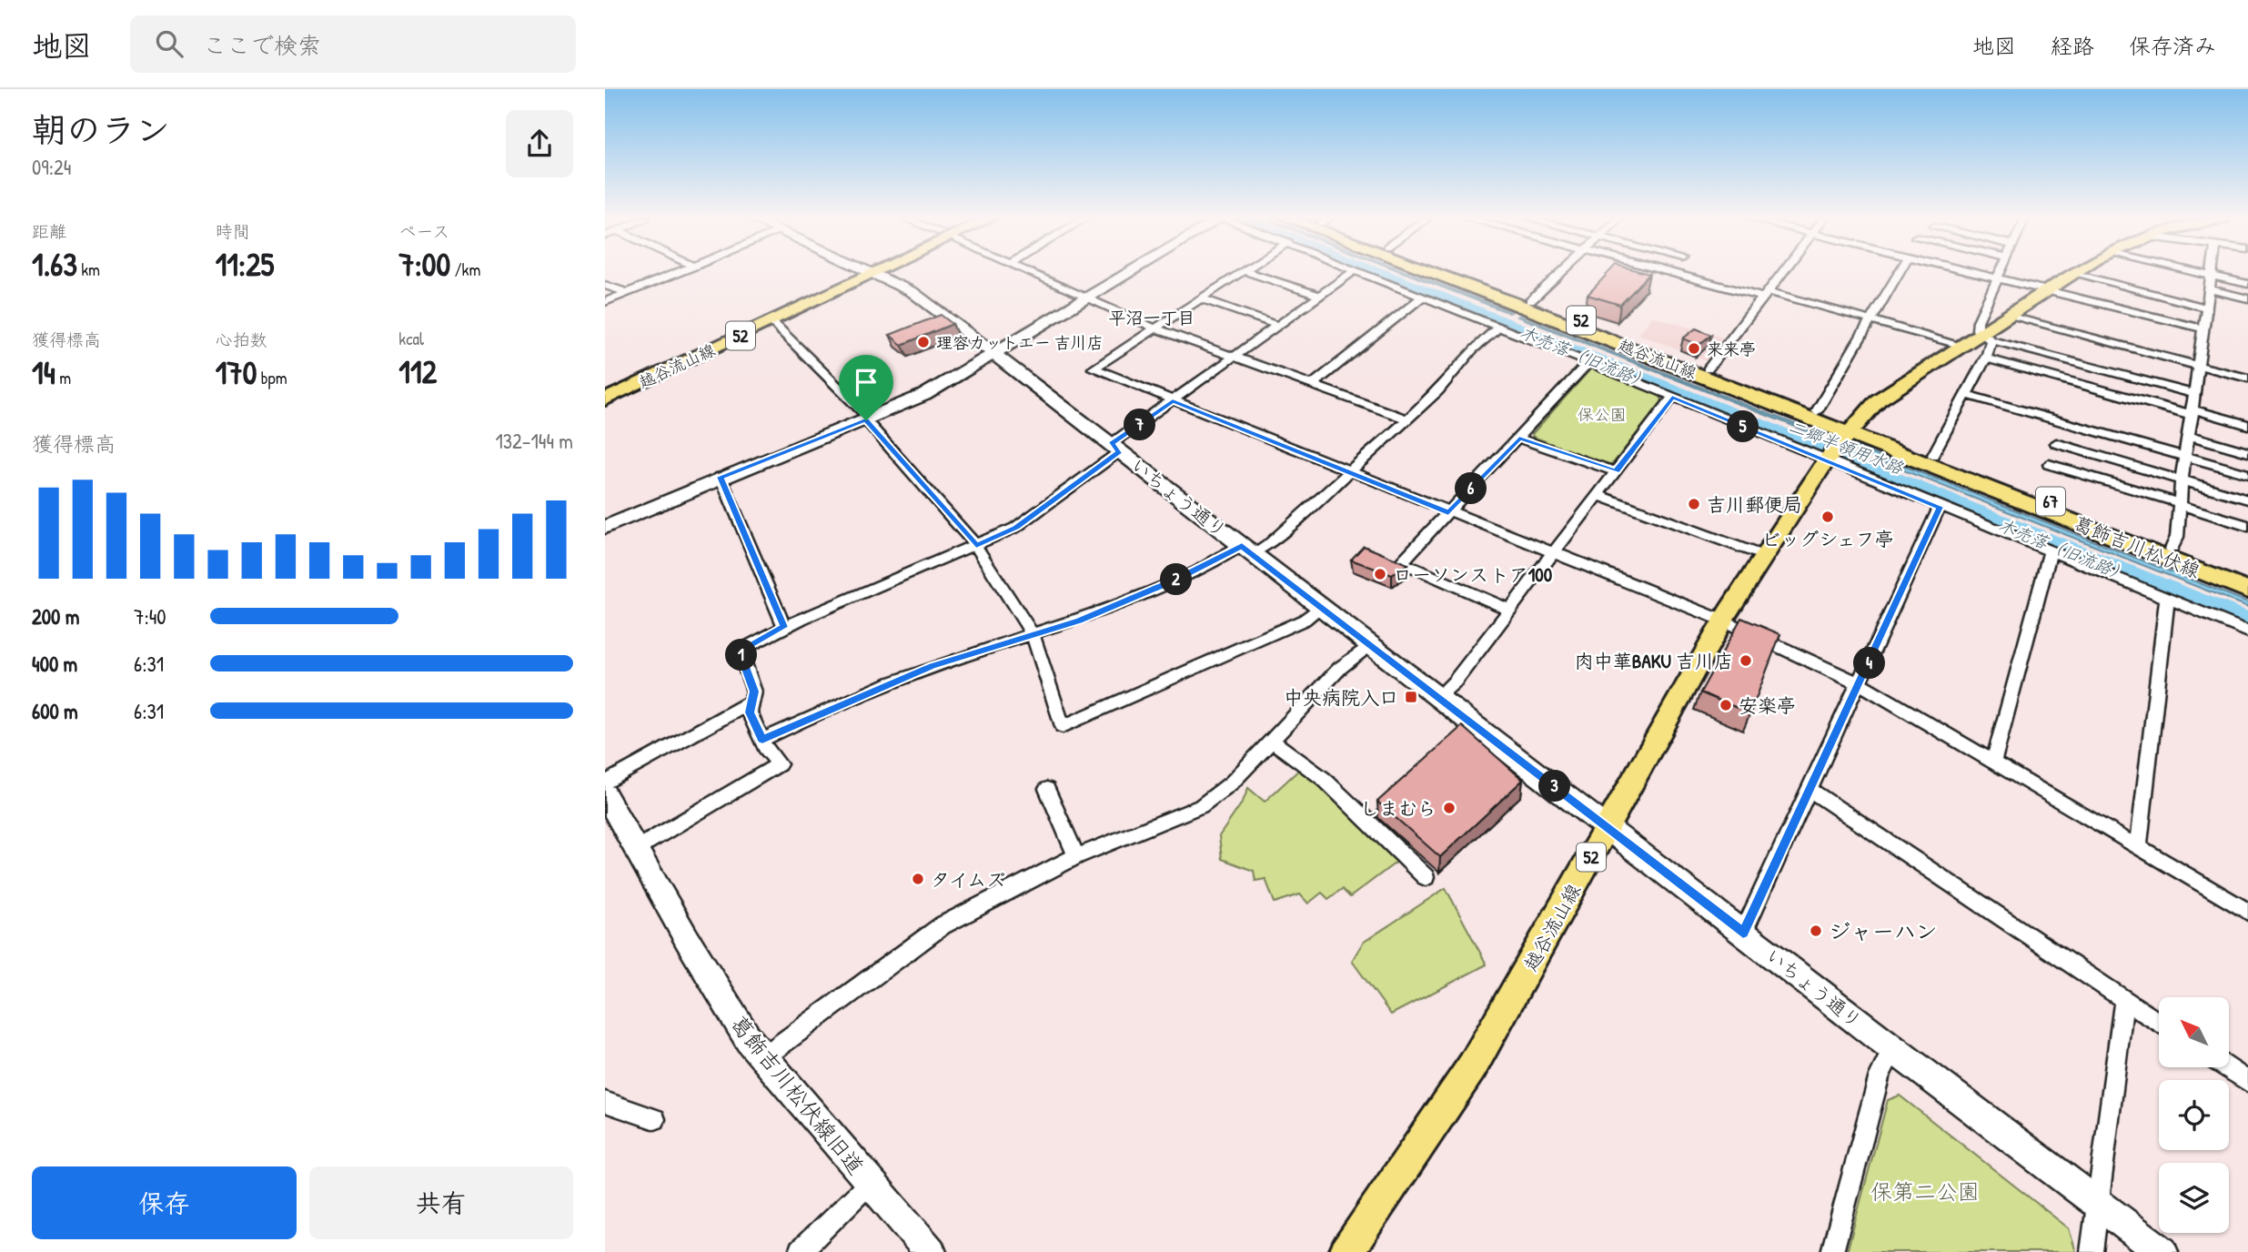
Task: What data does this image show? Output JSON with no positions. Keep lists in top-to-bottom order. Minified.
{"streets":{"main road":["52","越谷流山線","67","葛飾吉川松伏線"],"street":["いちょう通り","葛飾吉川松伏線旧道"]},"crossings":[["越谷流山線","いちょう通り"],["越谷流山線","葛飾吉川松伏線"]],"districts":["平沼一丁目"],"water":["木売落（旧流路）","二郷半領用水路"],"parks":["保公園","保第二公園"],"places":{"other":["理容カットエー 吉川店","来来亭","吉川郵便局","ビッグシェフ亭","ローソンストア100","肉中華BAKU 吉川店","安楽亭","しまむら","タイムズ","ジャーハン"],"transit":["中央病院入口"]},"north":"top left","page":{"header":"地図","search":"ここで検索","nav":["地図","経路","保存済み"],"heading":["朝のラン","09:24"],"stats":[["距離","1.63 km"],["時間","11:25"],["ペース","7:00 /km"],["獲得標高","14 m"],["心拍数","170 bpm"],["kcal","112"]],"pins":["7","5","6","2","1","4","3"],"chart":["獲得標高","132–144 m"],"list":[{"name":"200 m","note":"7:40"},{"name":"400 m","note":"6:31"},{"name":"600 m","note":"6:31"}],"buttons":["保存","共有"]}}
